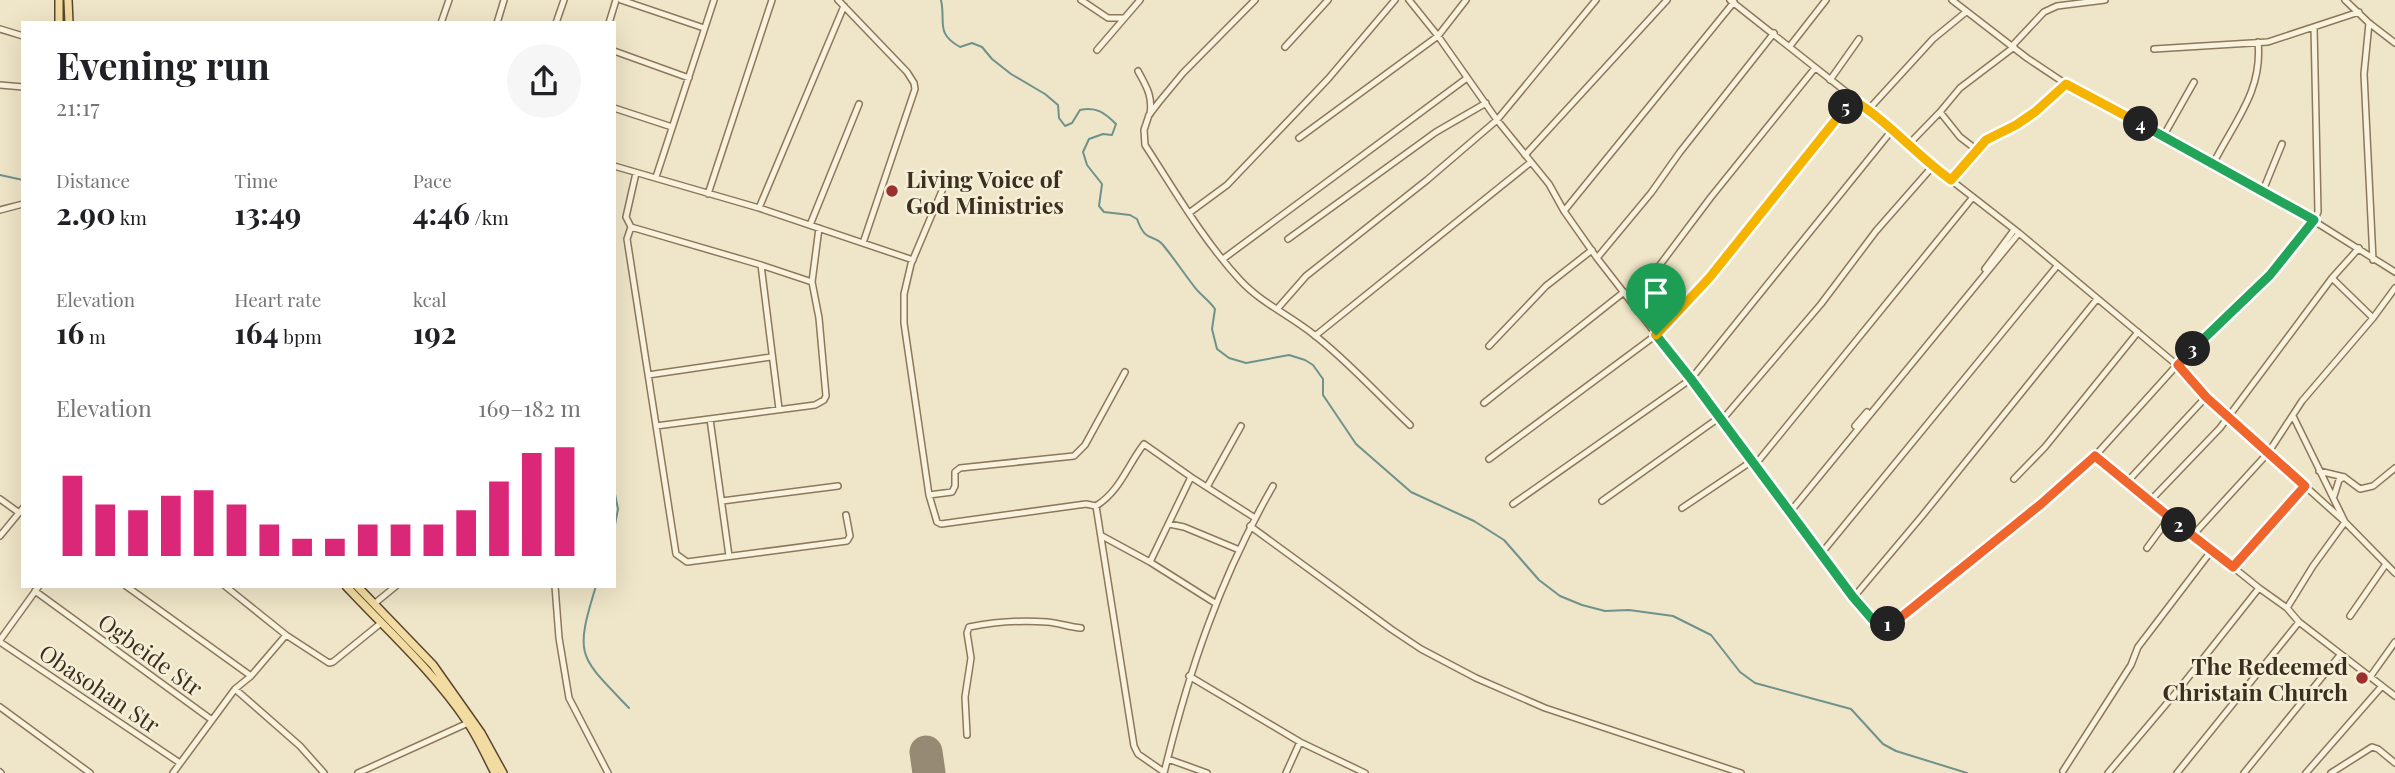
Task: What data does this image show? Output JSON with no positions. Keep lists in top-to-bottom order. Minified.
{"streets":{"street":["Ogbeide Str","Obasohan Str"]},"places":["Living Voice of God Ministries","The Redeemed Christain Church"],"page":{"heading":["Evening run","21:17"],"pins":["5","4","3","2","1"],"stats":[["Distance","2.90 km"],["Time","13:49"],["Pace","4:46 /km"],["Elevation","16 m"],["Heart rate","164 bpm"],["kcal","192"]],"chart":["Elevation","169–182 m"]}}
